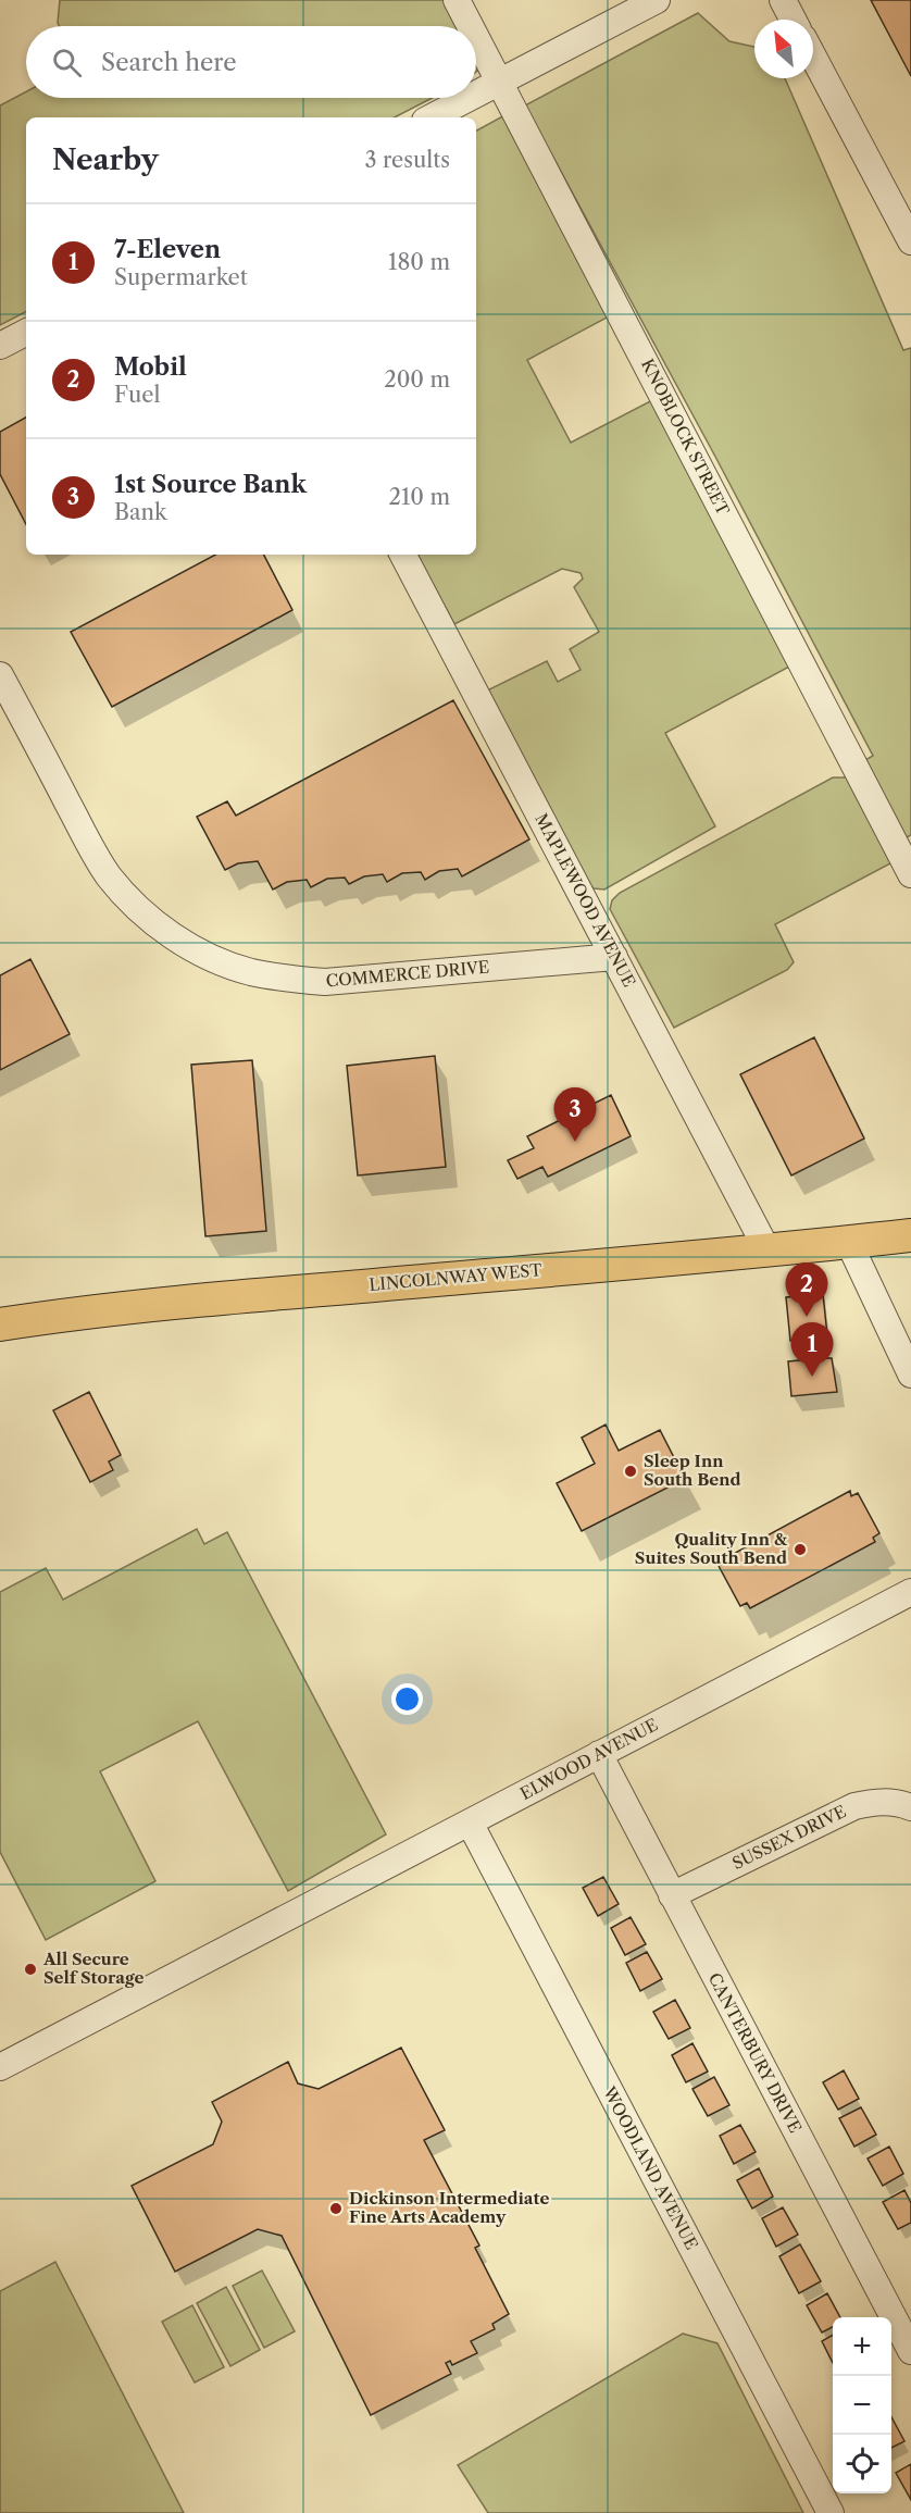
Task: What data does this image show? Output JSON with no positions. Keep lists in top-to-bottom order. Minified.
{"streets":{"main road":["LINCOLNWAY WEST"],"street":["KNOBLOCK STREET","MAPLEWOOD AVENUE","COMMERCE DRIVE","ELWOOD AVENUE","SUSSEX DRIVE","CANTERBURY DRIVE","WOODLAND AVENUE"]},"crossings":[["MAPLEWOOD AVENUE","COMMERCE DRIVE"],["MAPLEWOOD AVENUE","LINCOLNWAY WEST"],["ELWOOD AVENUE","CANTERBURY DRIVE"],["ELWOOD AVENUE","WOODLAND AVENUE"],["SUSSEX DRIVE","CANTERBURY DRIVE"]],"places":["Sleep Inn South Bend","Quality Inn & Suites South Bend","All Secure Self Storage","Dickinson Intermediate Fine Arts Academy"],"north":"top left","page":{"search":"Search here","heading":["Nearby","3 results"],"list":[{"mark":"1","name":"7-Eleven","note":"Supermarket","value":"180 m"},{"mark":"2","name":"Mobil","note":"Fuel","value":"200 m"},{"mark":"3","name":"1st Source Bank","note":"Bank","value":"210 m"}],"pins":["3","2","1"],"map_buttons":["+","−"]}}
